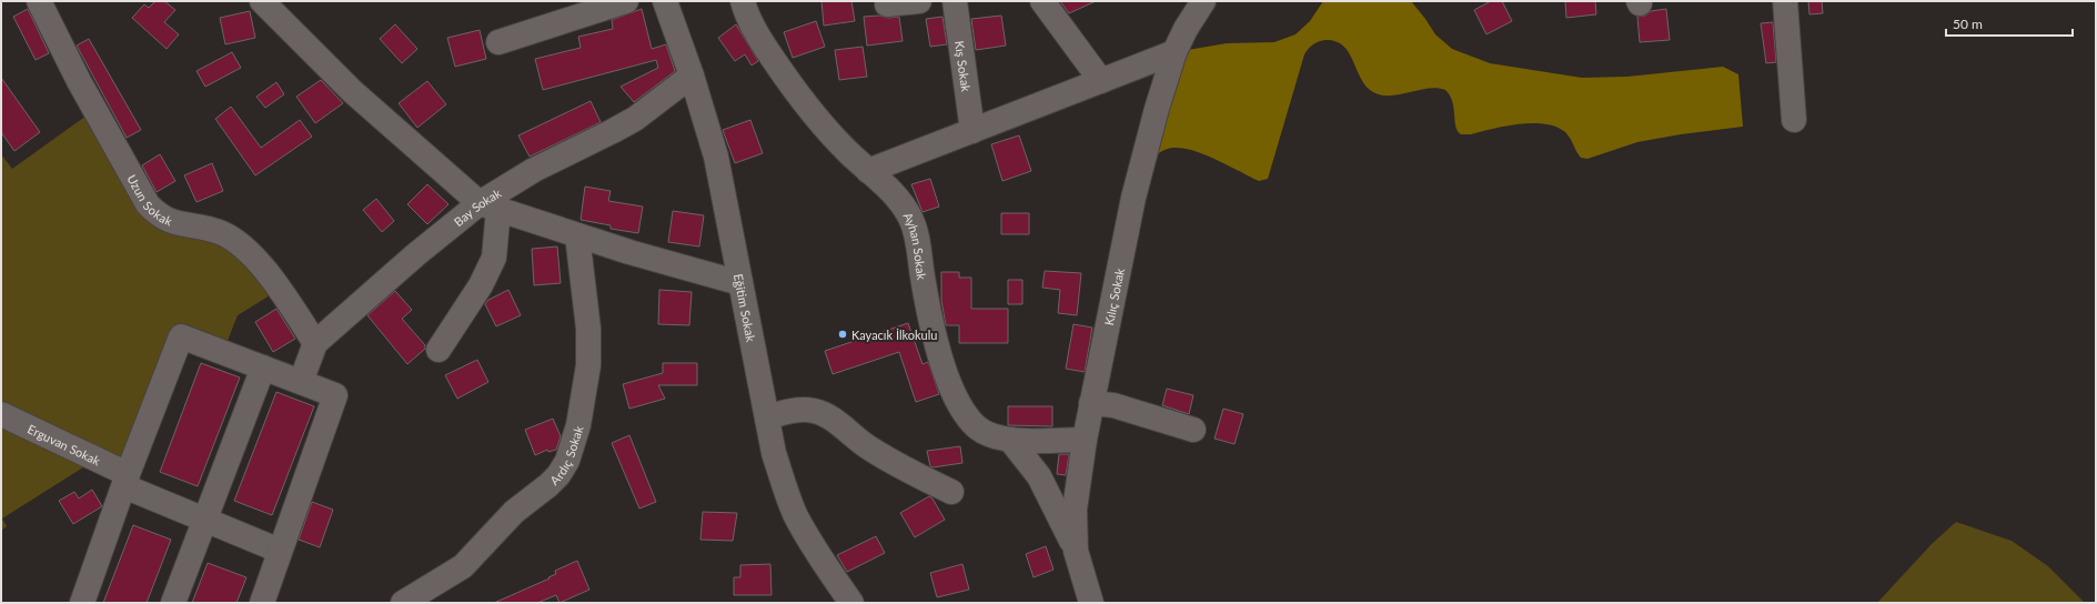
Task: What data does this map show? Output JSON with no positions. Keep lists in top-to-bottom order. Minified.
{"streets":{"street":["Kış Sokak","Uzun Sokak","Bay Sokak","Ayhan Sokak","Kılıç Sokak","Eğitim Sokak","Erguvan Sokak","Ardıç Sokak"]},"crossings":[["Uzun Sokak","Bay Sokak"],["Bay Sokak","Eğitim Sokak"],["Ayhan Sokak","Kılıç Sokak"]],"places":["Kayacık İlkokulu"],"scale_bar":"50 m"}
